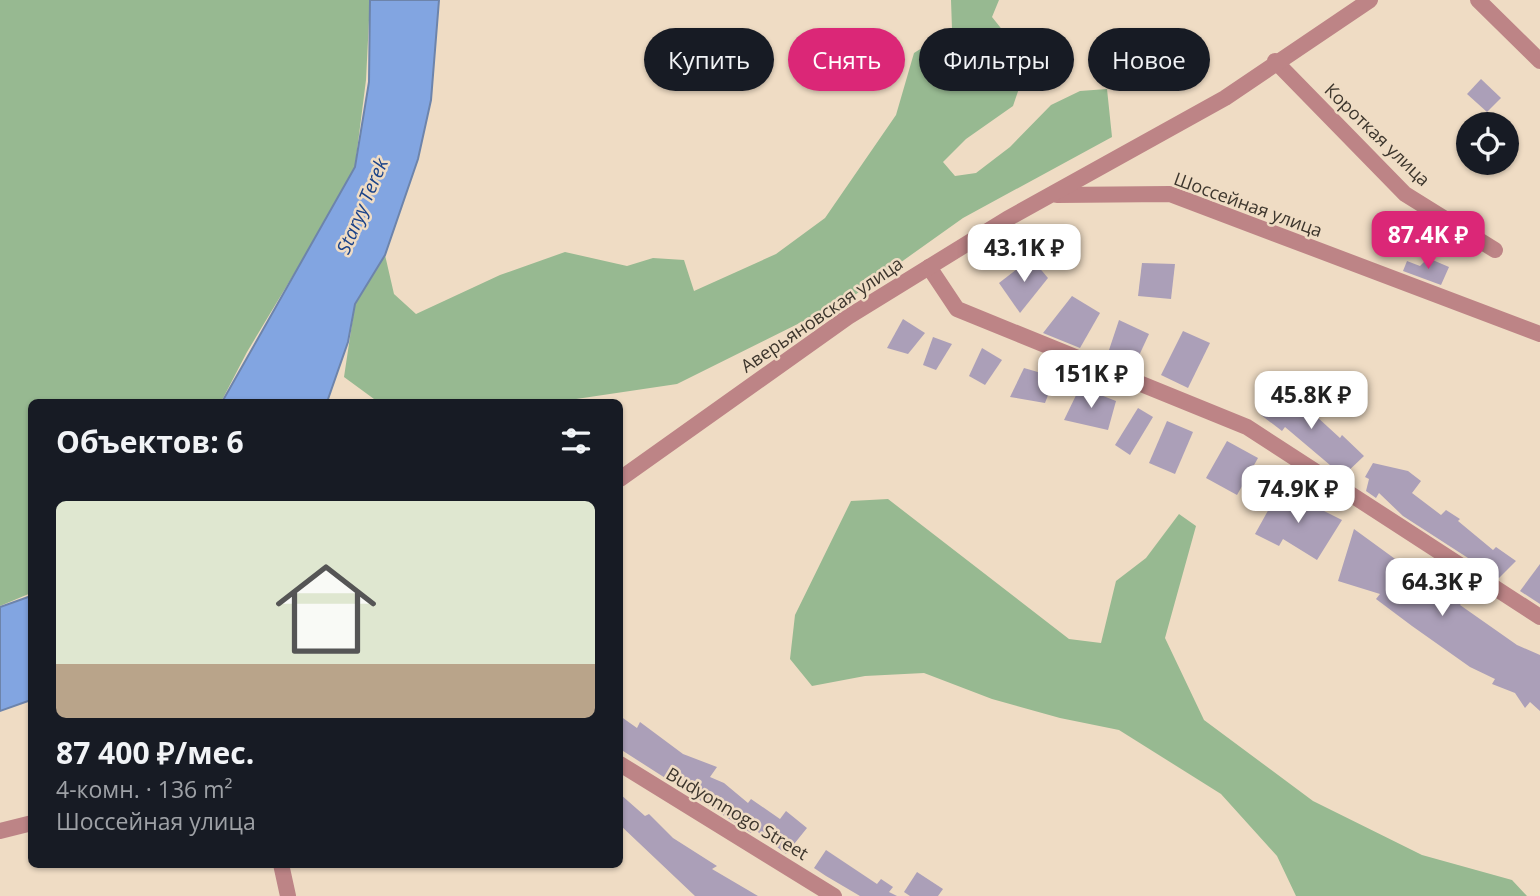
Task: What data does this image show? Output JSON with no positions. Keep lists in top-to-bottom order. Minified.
{"streets":{"street":["Короткая улица","Шоссейная улица","Аверьяновская улица","Budyonnogo Street"]},"crossings":[["Короткая улица","Аверьяновская улица"],["Шоссейная улица","Аверьяновская улица"]],"water":["Staryy Terek"],"page":{"chip":["Купить","Снять","Фильтры","Новое"],"price":["87.4K ₽","43.1K ₽","151K ₽","45.8K ₽","74.9K ₽","64.3K ₽"],"heading":"Объектов: 6","list":[{"name":"87 400 ₽/мес.","note":"4-комн. · 136 m² · Шоссейная улица"}]}}
